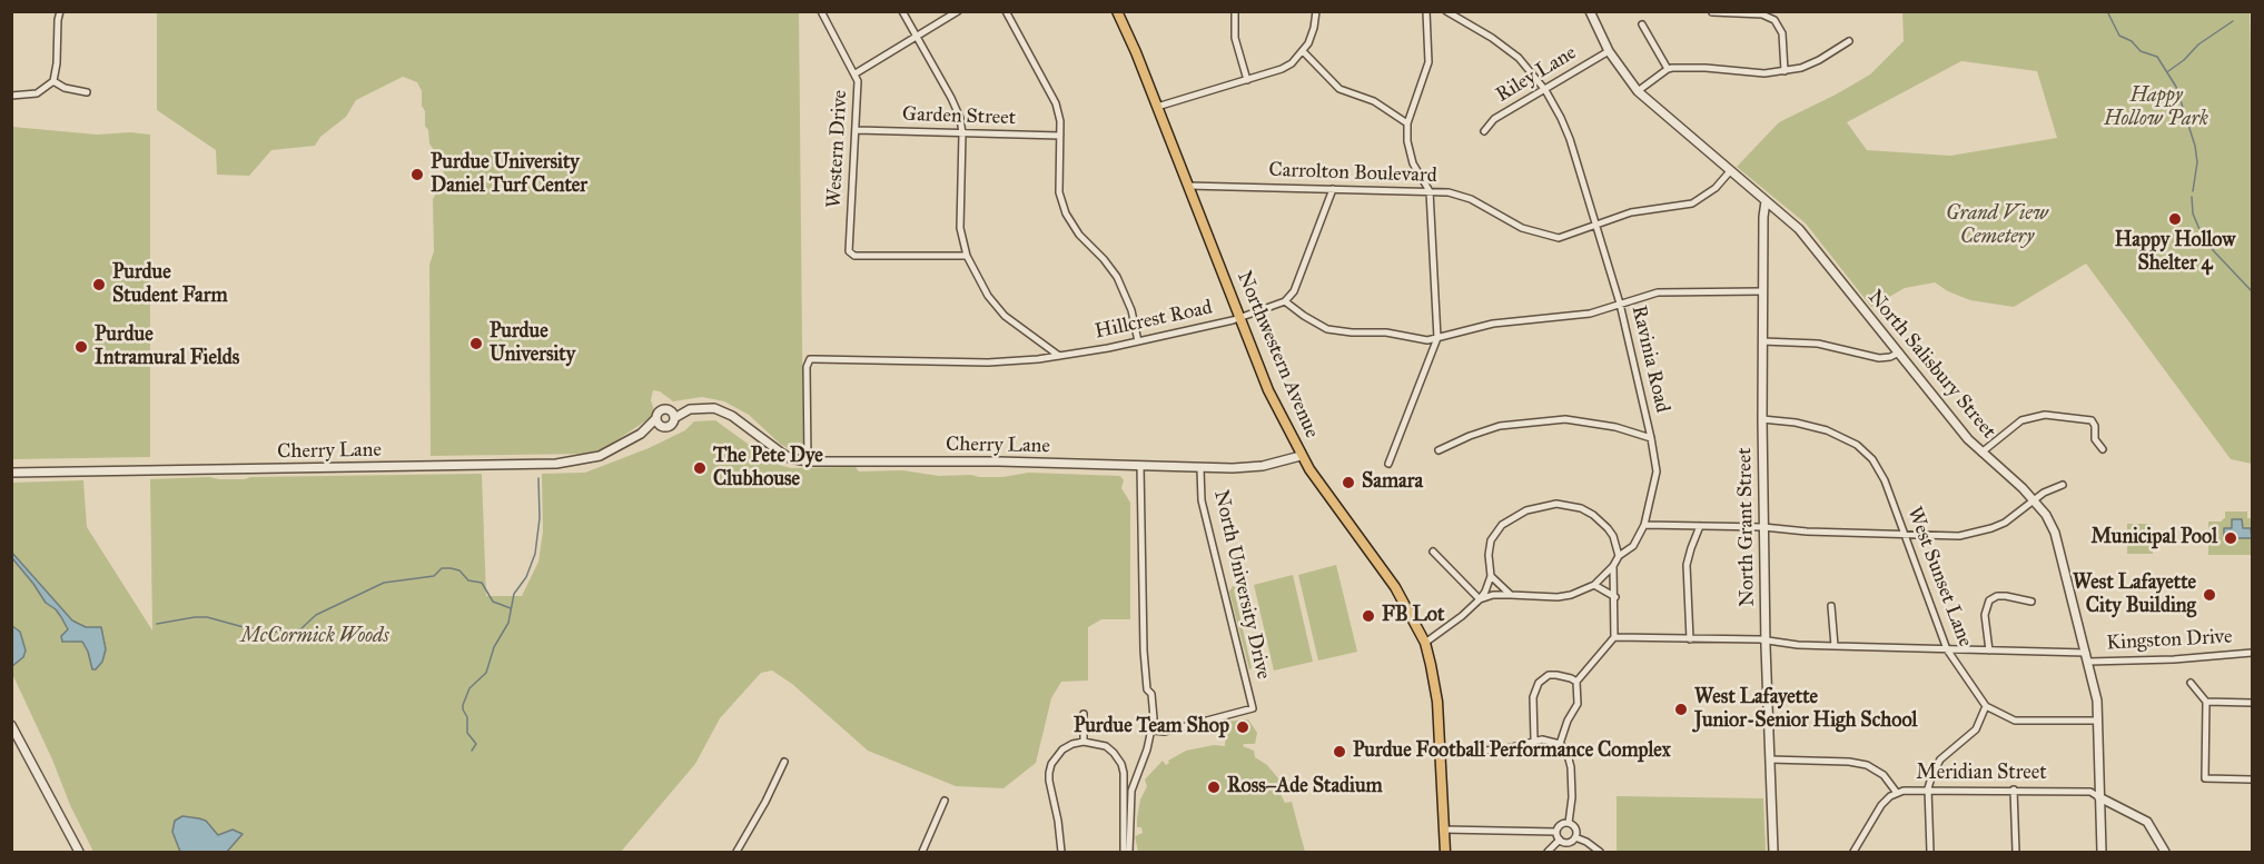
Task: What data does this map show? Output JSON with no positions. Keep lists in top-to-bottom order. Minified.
{"streets":{"main road":["Northwestern Avenue"],"street":["Riley Lane","Garden Street","Western Drive","Carrolton Boulevard","Hillcrest Road","Ravinia Road","North Salisbury Street","Cherry Lane","North Grant Street","West Sunset Lane","North University Drive","Kingston Drive","Meridian Street"]},"crossings":[["Riley Lane","Ravinia Road"],["Riley Lane","North Salisbury Street"],["Garden Street","Western Drive"],["Carrolton Boulevard","Northwestern Avenue"],["Carrolton Boulevard","Ravinia Road"],["Carrolton Boulevard","North Salisbury Street"],["Hillcrest Road","Northwestern Avenue"],["Hillcrest Road","Cherry Lane"],["Northwestern Avenue","Cherry Lane"],["North Salisbury Street","North Grant Street"],["North Salisbury Street","West Sunset Lane"],["North Salisbury Street","Kingston Drive"],["North Salisbury Street","Meridian Street"],["Cherry Lane","North University Drive"],["North Grant Street","West Sunset Lane"]],"parks":["Happy Hollow Park","Grand View Cemetery","McCormick Woods"],"places":["Purdue University Daniel Turf Center","Happy Hollow Shelter 4","Purdue Student Farm","Purdue University","Purdue Intramural Fields","The Pete Dye Clubhouse","Samara","Municipal Pool","West Lafayette City Building","FB Lot","West Lafayette Junior-Senior High School","Purdue Team Shop","Purdue Football Performance Complex","Ross–Ade Stadium"]}
